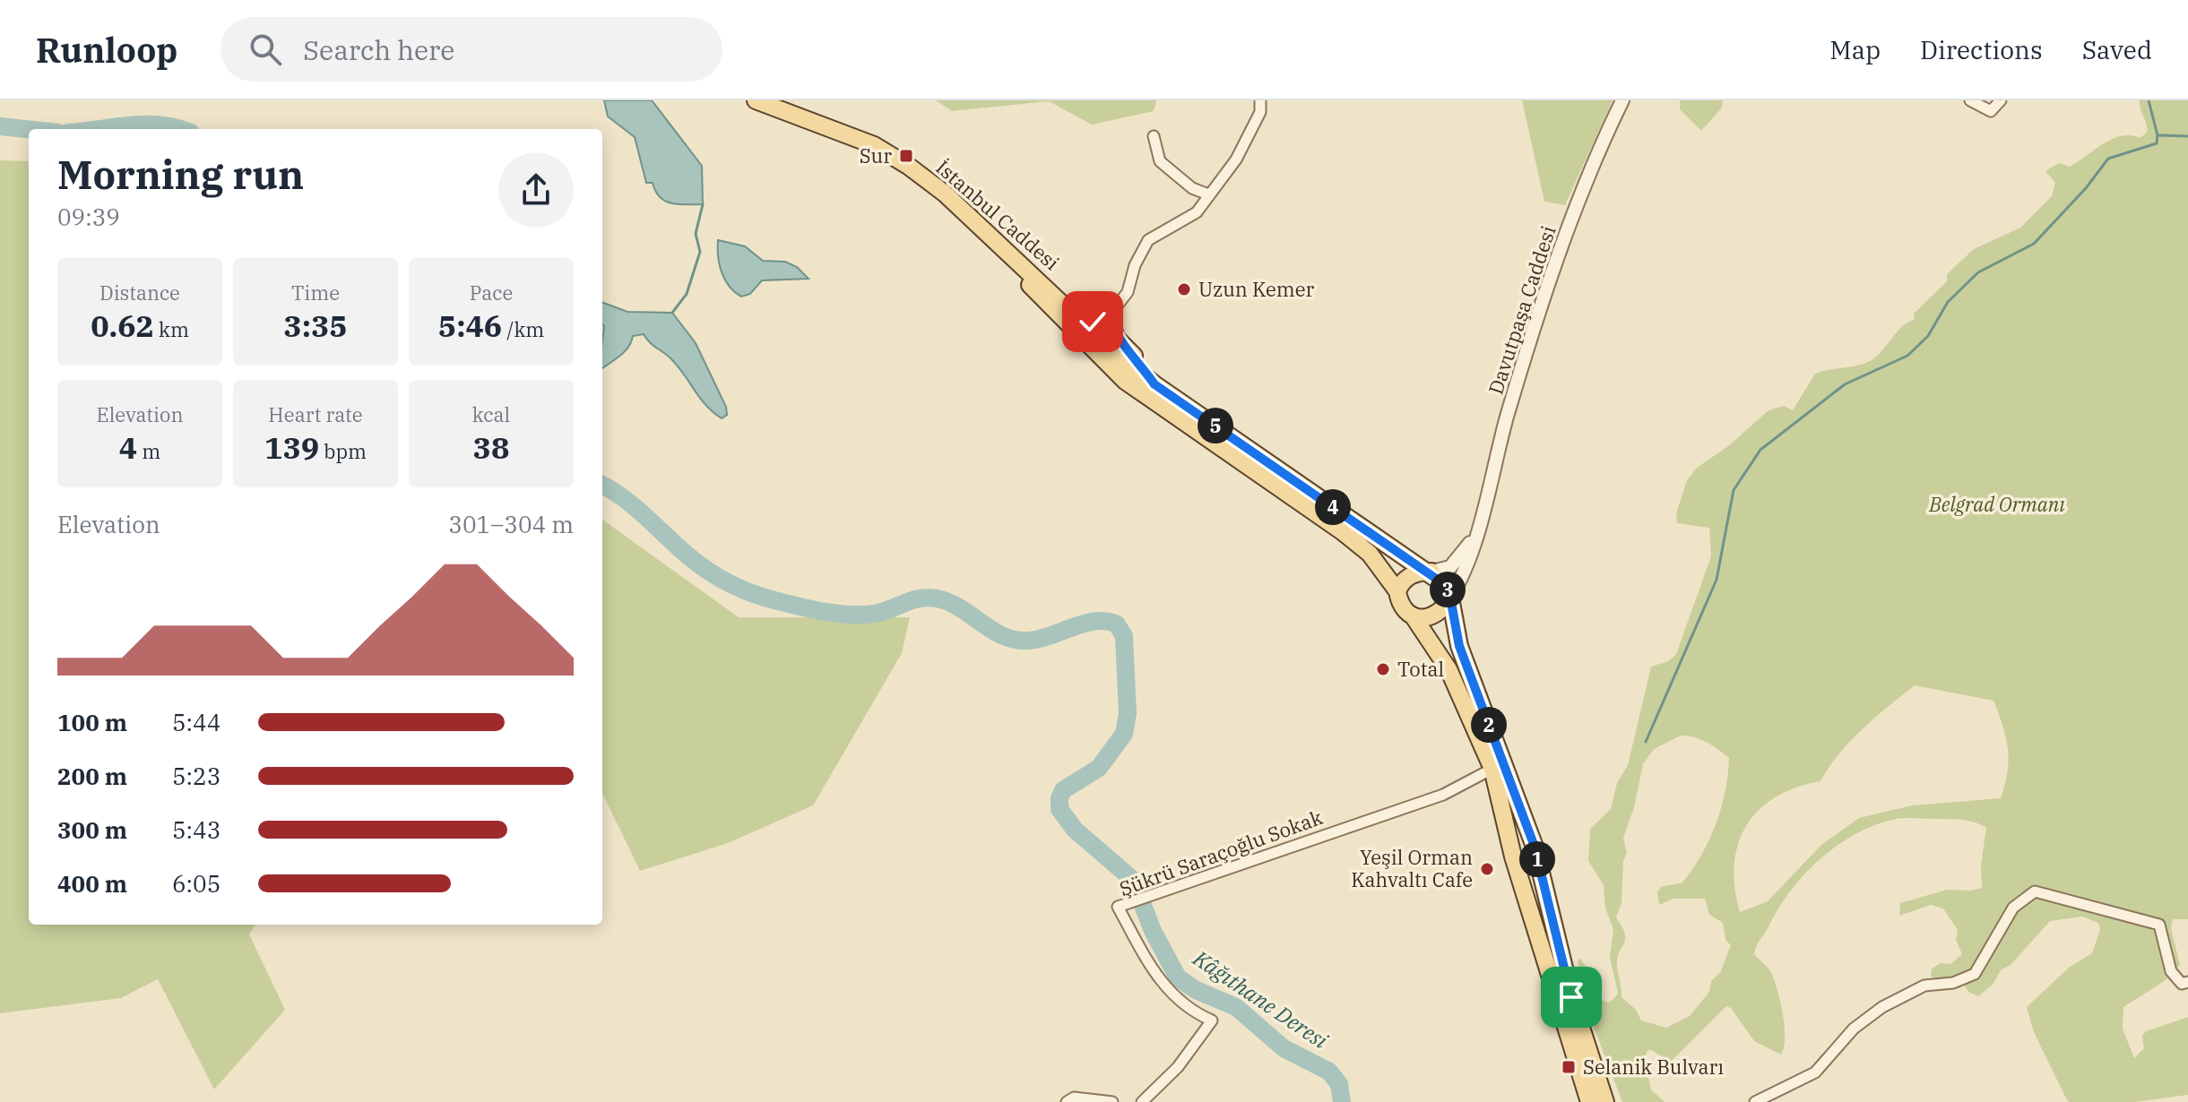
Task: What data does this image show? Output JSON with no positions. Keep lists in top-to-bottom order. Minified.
{"streets":{"main road":["İstanbul Caddesi"],"street":["Davutpaşa Caddesi","Şükrü Saraçoğlu Sokak"]},"water":["Kâğıthane Deresi"],"parks":["Belgrad Ormanı"],"places":{"transit":["Sur","Selanik Bulvarı"],"other":["Uzun Kemer","Total","Yeşil Orman Kahvaltı Cafe"]},"page":{"header":"Runloop","search":"Search here","nav":["Map","Directions","Saved"],"heading":["Morning run","09:39"],"stats":[["Distance","0.62 km"],["Time","3:35"],["Pace","5:46 /km"],["Elevation","4 m"],["Heart rate","139 bpm"],["kcal","38"]],"pins":["5","4","3","2","1"],"chart":["Elevation","301–304 m"],"list":[{"name":"100 m","note":"5:44"},{"name":"200 m","note":"5:23"},{"name":"300 m","note":"5:43"},{"name":"400 m","note":"6:05"}]}}
